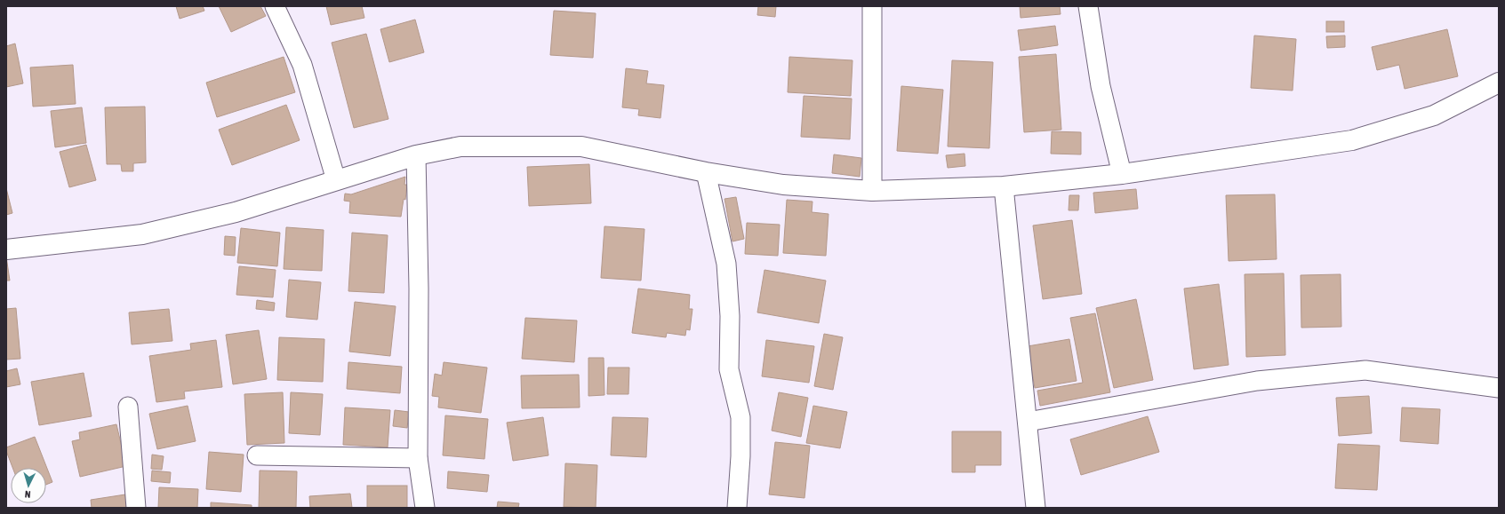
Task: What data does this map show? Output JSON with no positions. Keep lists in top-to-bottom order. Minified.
{"north":"bottom"}
